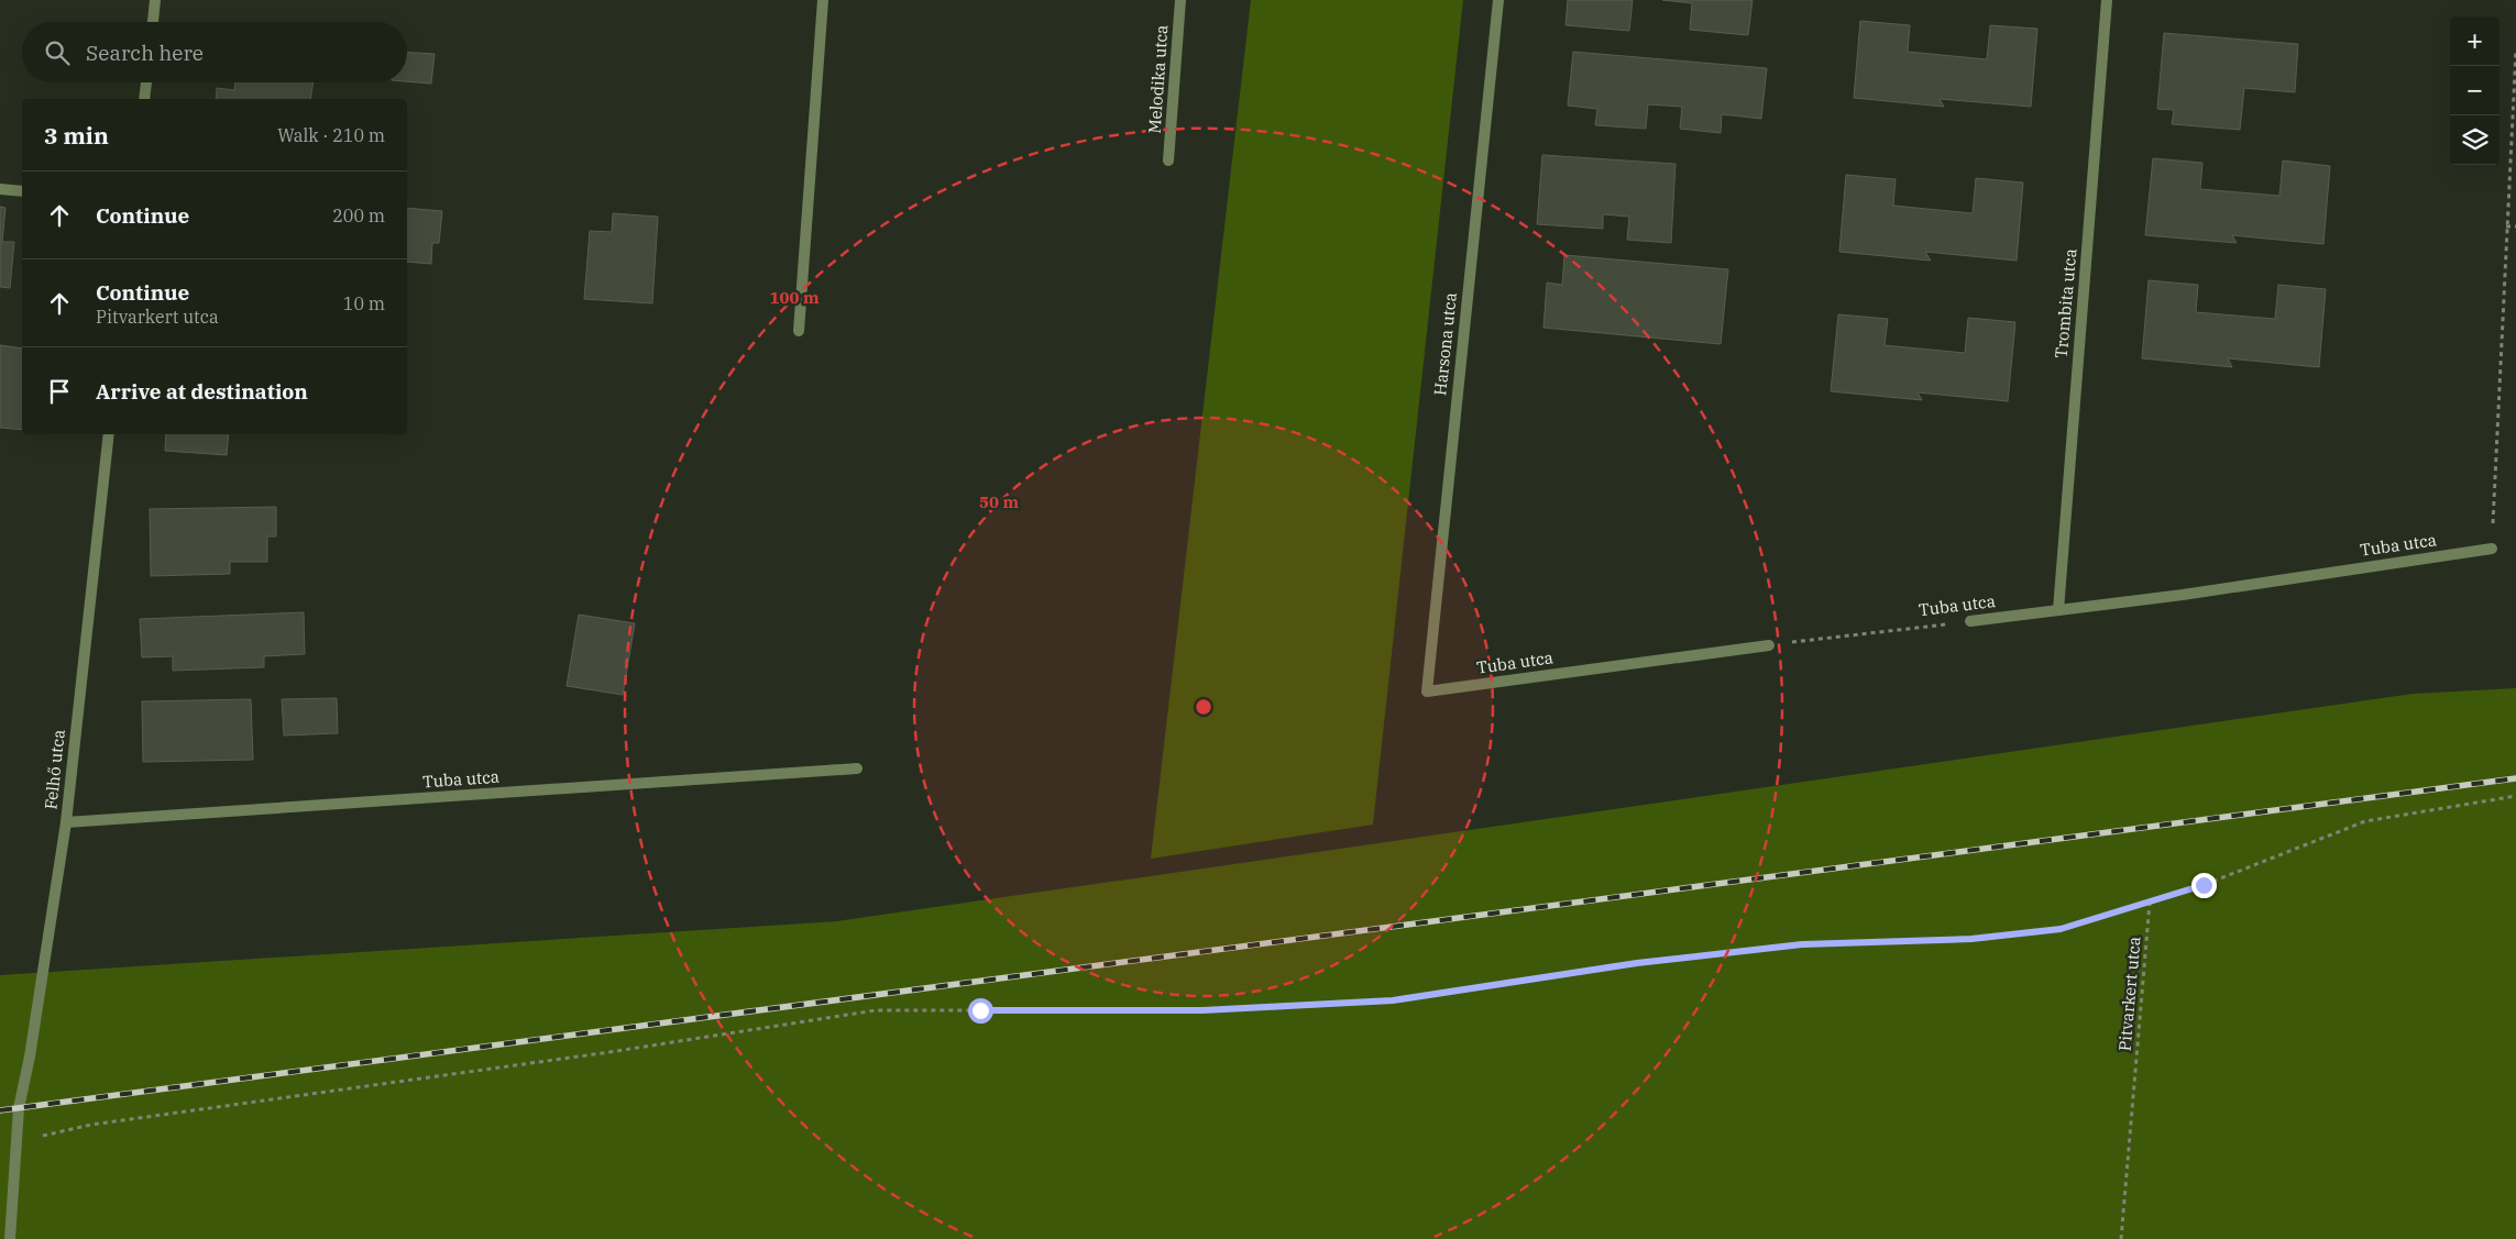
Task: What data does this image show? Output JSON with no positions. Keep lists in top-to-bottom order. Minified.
{"streets":{"street":["Melodika utca","Trombita utca","Harsona utca","Tuba utca","Felhő utca"],"path":["Pitvarkert utca"]},"crossings":[["Trombita utca","Tuba utca"],["Harsona utca","Tuba utca"],["Tuba utca","Felhő utca"]],"page":{"map_buttons":["+","−"],"search":"Search here","heading":["3 min","Walk · 210 m"],"list":[["Continue","200 m"],["Continue","Pitvarkert utca","10 m"],"Arrive at destination"]},"rings":["100 m","50 m"]}
